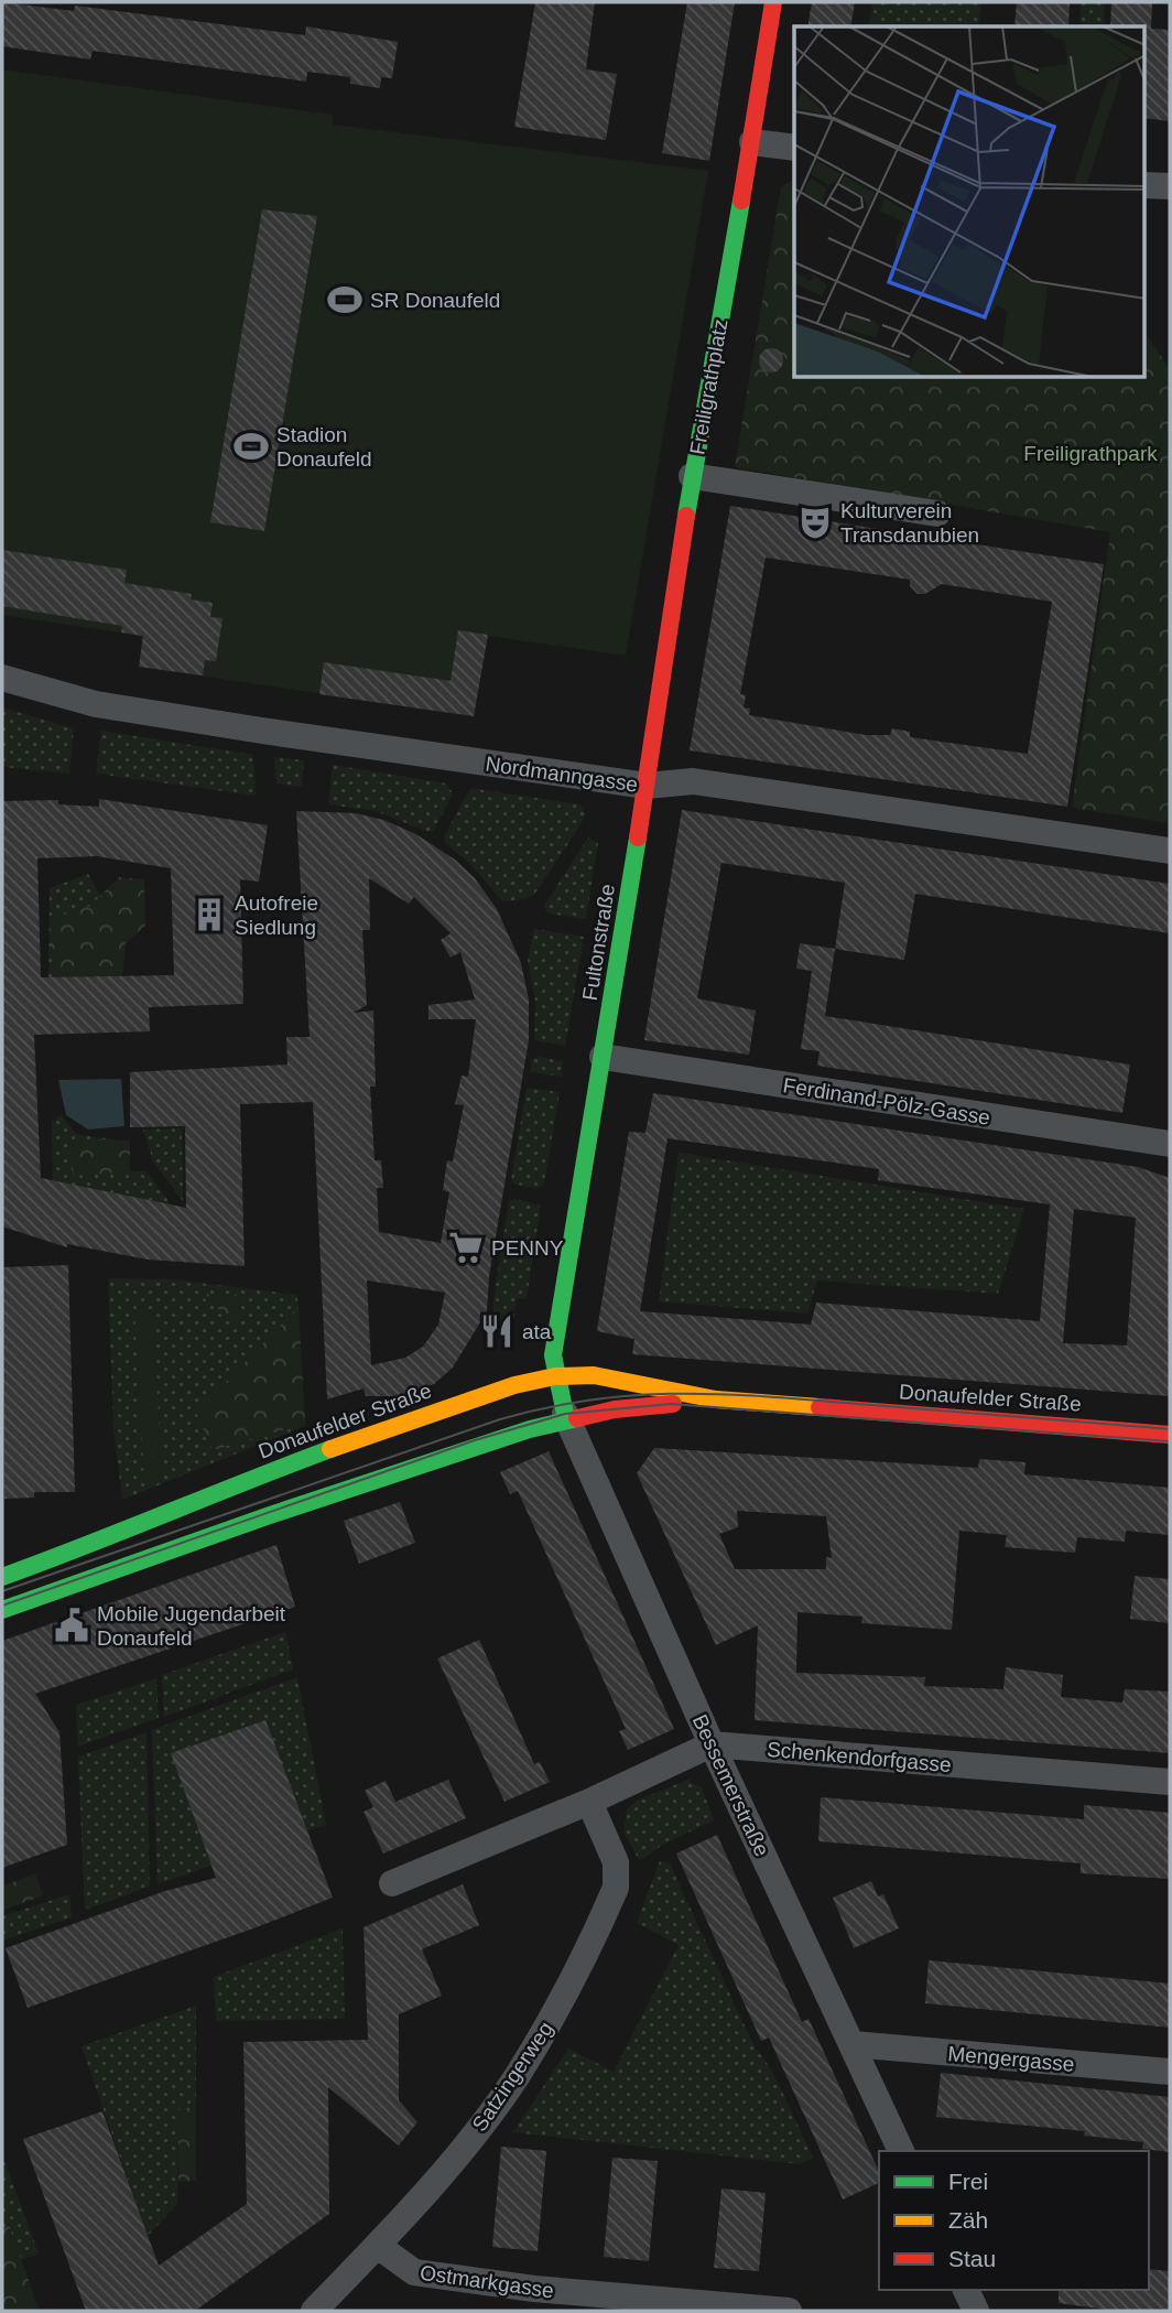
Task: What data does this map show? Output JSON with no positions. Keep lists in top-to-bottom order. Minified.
{"streets":{"main road":["Freiligrathplatz","Fultonstraße","Donaufelder Straße"],"street":["Nordmanngasse","Ferdinand-Pölz-Gasse","Schenkendorfgasse","Bessemerstraße","Mengergasse","Satzingerweg","Ostmarkgasse"]},"crossings":[["Freiligrathplatz","Fultonstraße"],["Nordmanngasse","Fultonstraße"],["Fultonstraße","Ferdinand-Pölz-Gasse"],["Fultonstraße","Donaufelder Straße"],["Fultonstraße","Bessemerstraße"],["Donaufelder Straße","Bessemerstraße"],["Schenkendorfgasse","Bessemerstraße"],["Schenkendorfgasse","Satzingerweg"],["Bessemerstraße","Mengergasse"],["Satzingerweg","Ostmarkgasse"]],"parks":["Freiligrathpark"],"places":{"sports":["SR Donaufeld","Stadion Donaufeld"],"theatre":["Kulturverein Transdanubien"],"building":["Autofreie Siedlung"],"supermarket":["PENNY"],"restaurant":["ata"],"public building":["Mobile Jugendarbeit Donaufeld"]},"legend":["Frei","Zäh","Stau"]}
